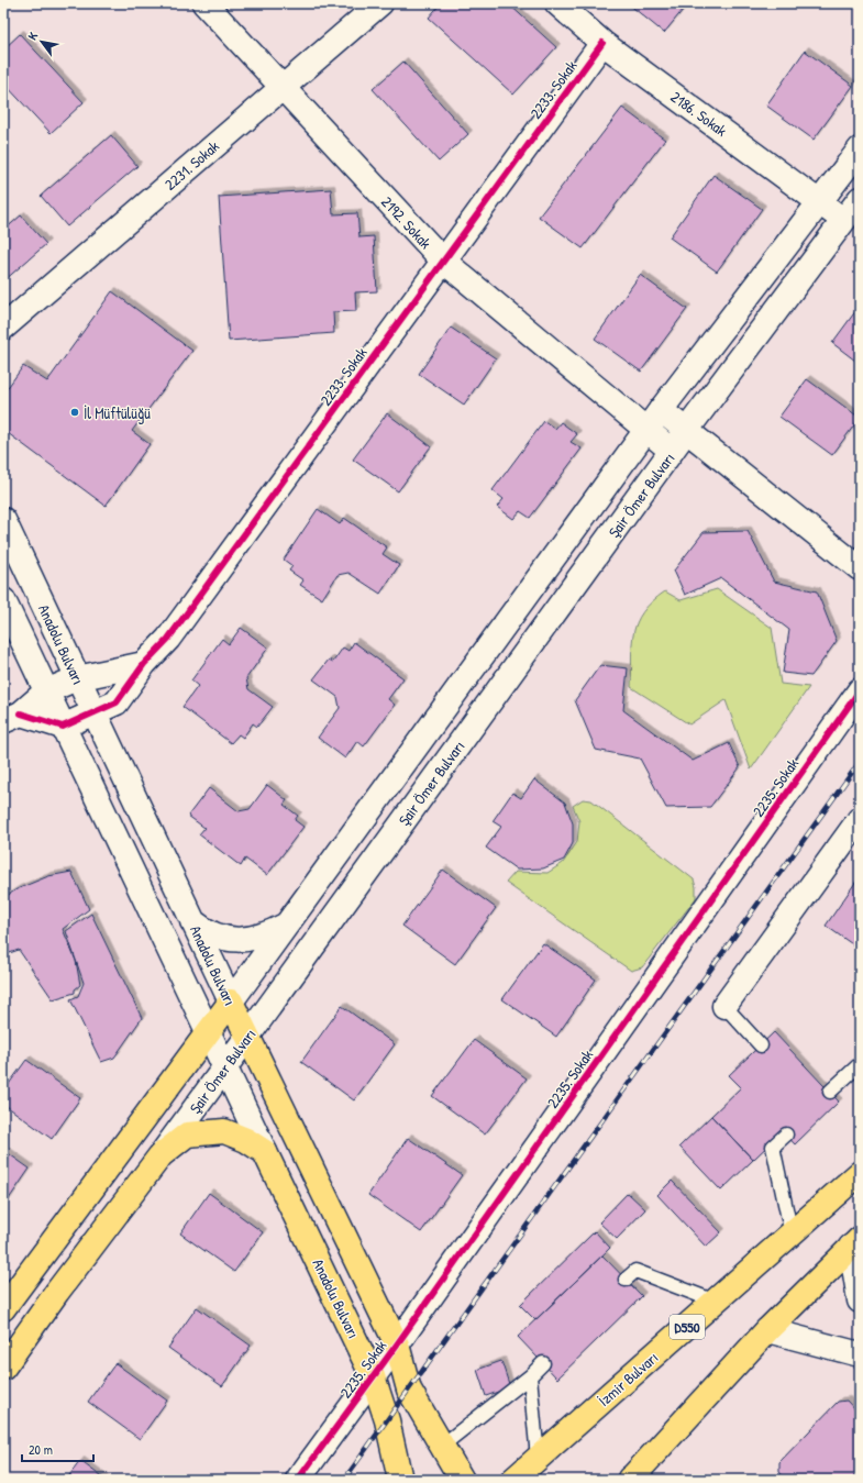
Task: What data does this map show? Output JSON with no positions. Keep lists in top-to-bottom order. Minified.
{"streets":{"main road":["Şair Ömer Bulvarı","Anadolu Bulvarı","D550","İzmir Bulvarı"],"street":["2233. Sokak","2186. Sokak","2231. Sokak","2192. Sokak","2235. Sokak"]},"crossings":[["2233. Sokak","2186. Sokak"],["2233. Sokak","2192. Sokak"],["2233. Sokak","Anadolu Bulvarı"],["2186. Sokak","Şair Ömer Bulvarı"],["2231. Sokak","2192. Sokak"],["2192. Sokak","Şair Ömer Bulvarı"],["Şair Ömer Bulvarı","Anadolu Bulvarı"],["Anadolu Bulvarı","2235. Sokak"]],"places":["İl Müftülüğü"],"scale_bar":"20 m","north":"top left"}
